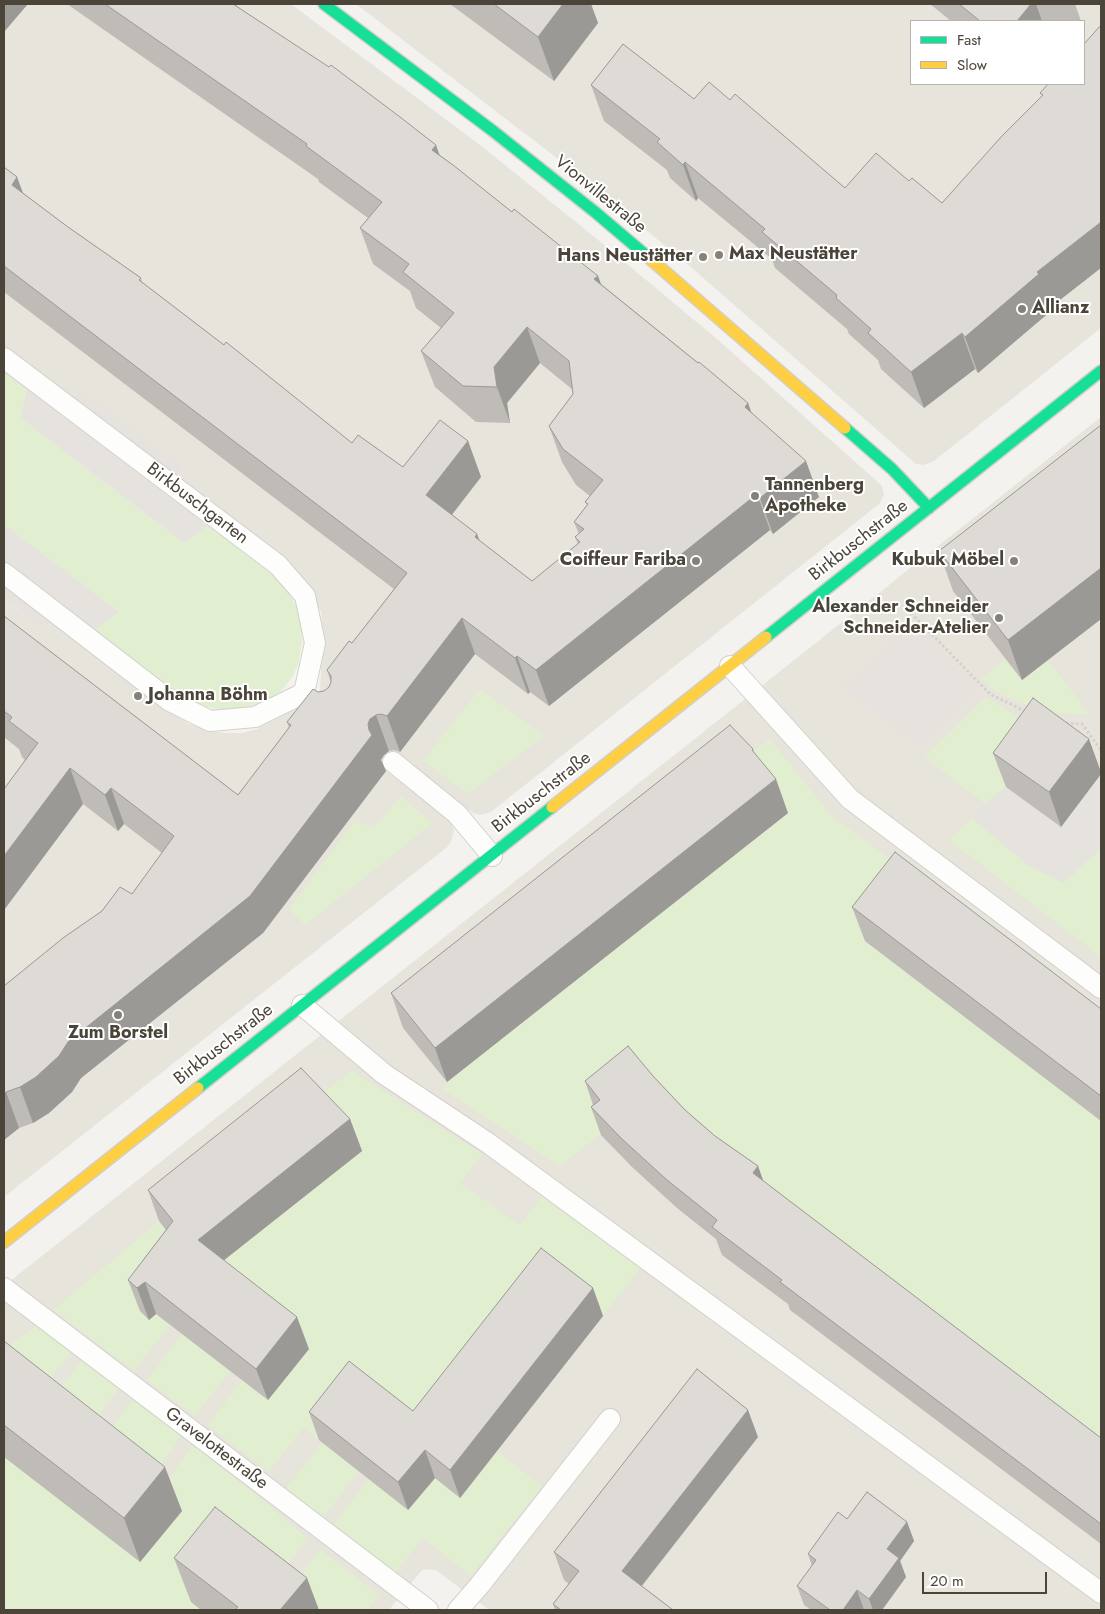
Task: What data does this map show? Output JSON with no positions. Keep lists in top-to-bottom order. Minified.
{"streets":{"street":["Vionvillestraße","Birkbuschstraße"],"lane":["Birkbuschgarten","Gravelottestraße"]},"crossings":[["Vionvillestraße","Birkbuschstraße"]],"places":["Max Neustätter","Hans Neustätter","Allianz","Tannenberg Apotheke","Coiffeur Fariba","Kubuk Möbel","Alexander Schneider Schneider-Atelier","Johanna Böhm","Zum Borstel"],"legend":["Fast","Slow"],"scale_bar":"20 m"}
